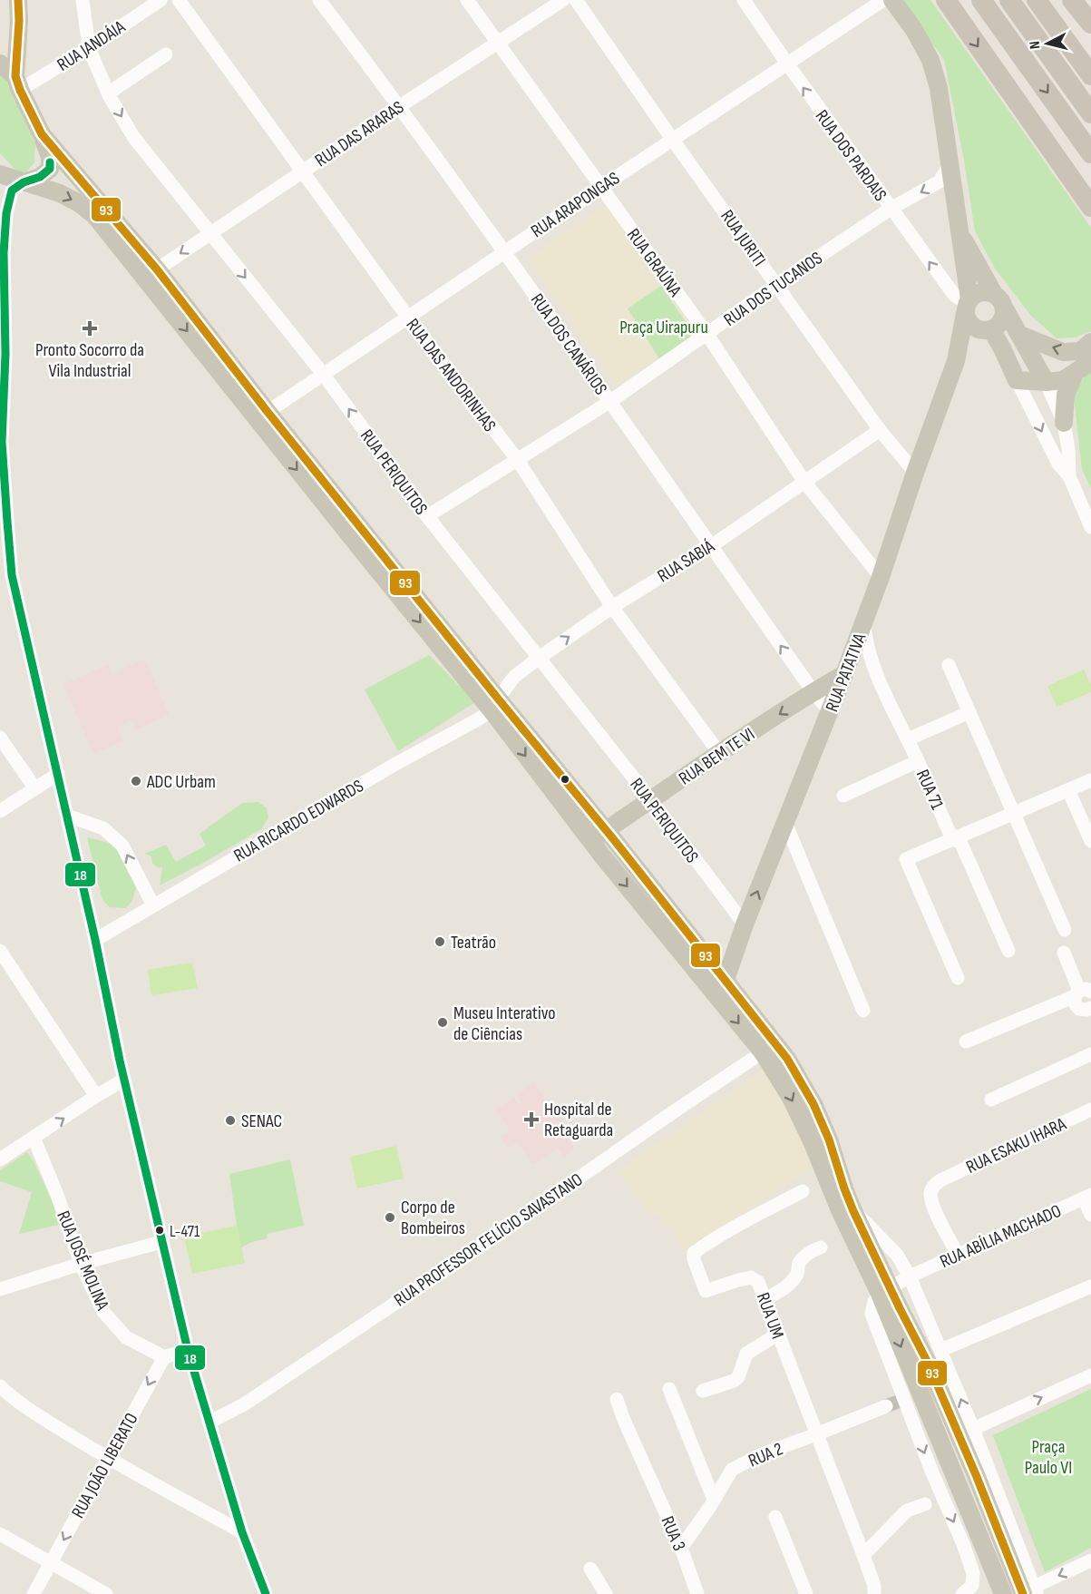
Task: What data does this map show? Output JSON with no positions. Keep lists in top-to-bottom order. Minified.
{"streets":{"main road":["RUA PATATIVA","RUA BEM TE VI"],"street":["RUA JANDÁIA","RUA DAS ARARAS","RUA DOS PARDAIS","RUA ARAPONGAS","RUA JURITI","RUA GRAÚNA","RUA DOS TUCANOS","RUA DOS CANÁRIOS","RUA DAS ANDORINHAS","RUA PERIQUITOS","RUA SABIÁ","RUA 71","RUA RICARDO EDWARDS","RUA ESAKU IHARA","RUA ABÍLIA MACHADO","RUA PROFESSOR FELÍCIO SAVASTANO","RUA JOSÉ MOLINA","RUA UM","RUA 2","RUA JOÃO LIBERATO","RUA 3"]},"crossings":[["RUA JANDÁIA","RUA PERIQUITOS"],["RUA DAS ARARAS","RUA GRAÚNA"],["RUA DAS ARARAS","RUA DOS CANÁRIOS"],["RUA DAS ARARAS","RUA DAS ANDORINHAS"],["RUA DAS ARARAS","RUA PERIQUITOS"],["RUA DOS PARDAIS","RUA ARAPONGAS"],["RUA DOS PARDAIS","RUA DOS TUCANOS"],["RUA DOS PARDAIS","RUA PATATIVA"],["RUA ARAPONGAS","RUA JURITI"],["RUA ARAPONGAS","RUA GRAÚNA"],["RUA ARAPONGAS","RUA DOS CANÁRIOS"],["RUA ARAPONGAS","RUA DAS ANDORINHAS"],["RUA ARAPONGAS","RUA PERIQUITOS"],["RUA JURITI","RUA DOS TUCANOS"],["RUA JURITI","RUA SABIÁ"],["RUA JURITI","RUA PATATIVA"],["RUA GRAÚNA","RUA DOS TUCANOS"],["RUA GRAÚNA","RUA SABIÁ"],["RUA GRAÚNA","RUA PATATIVA"],["RUA DOS TUCANOS","RUA DOS CANÁRIOS"],["RUA DOS TUCANOS","RUA DAS ANDORINHAS"],["RUA DOS TUCANOS","RUA PERIQUITOS"],["RUA DOS TUCANOS","RUA PATATIVA"],["RUA DOS CANÁRIOS","RUA SABIÁ"],["RUA DOS CANÁRIOS","RUA PATATIVA"],["RUA DOS CANÁRIOS","RUA BEM TE VI"],["RUA DAS ANDORINHAS","RUA SABIÁ"],["RUA DAS ANDORINHAS","RUA BEM TE VI"],["RUA PERIQUITOS","RUA SABIÁ"],["RUA PERIQUITOS","RUA PATATIVA"],["RUA PERIQUITOS","RUA BEM TE VI"],["RUA SABIÁ","RUA RICARDO EDWARDS"],["RUA PATATIVA","RUA BEM TE VI"],["RUA PATATIVA","RUA 71"],["RUA ESAKU IHARA","RUA ABÍLIA MACHADO"],["RUA JOSÉ MOLINA","RUA JOÃO LIBERATO"],["RUA UM","RUA 2"],["RUA 2","RUA 3"]],"one_way":["RUA DOS PARDAIS","RUA BEM TE VI","RUA JOÃO LIBERATO"],"parks":["Praça Uirapuru","Praça Paulo VI"],"places":{"health":["Pronto Socorro da Vila Industrial","Hospital de Retaguarda"],"other":["ADC Urbam","Teatrão","Museu Interativo de Ciências","SENAC","Corpo de Bombeiros","L-471"]},"lines":["transit line 93","transit line 18"],"north":"left"}
